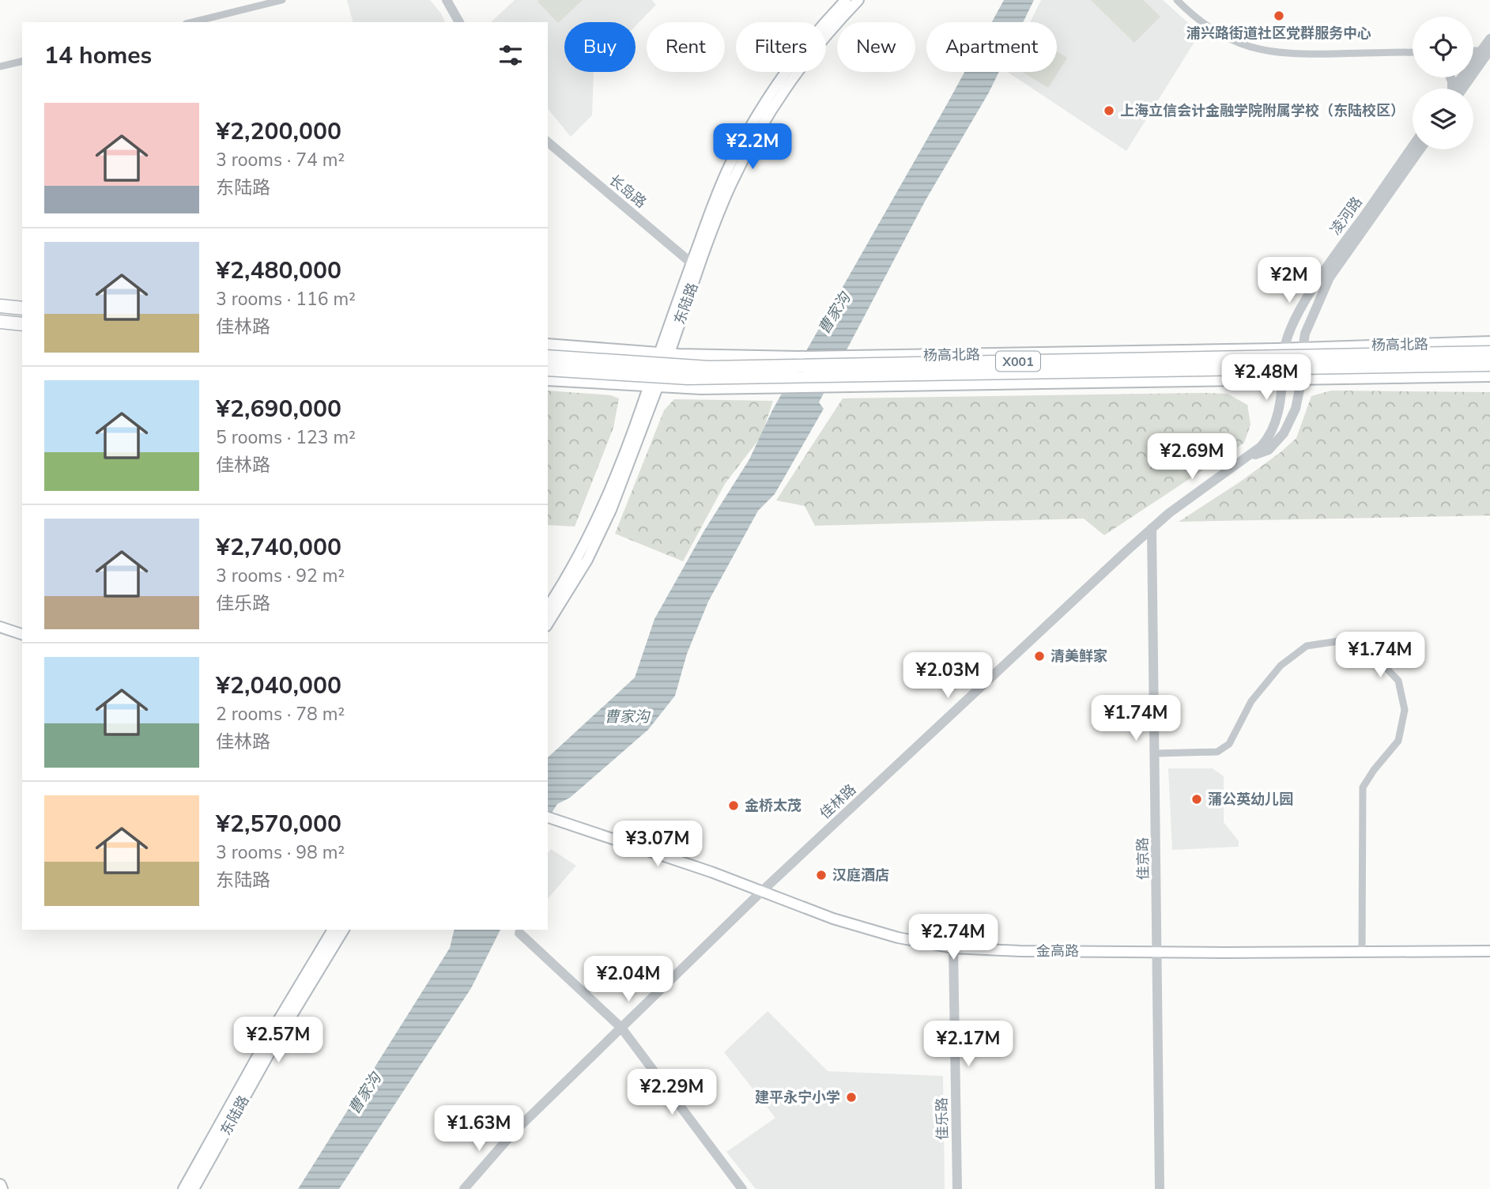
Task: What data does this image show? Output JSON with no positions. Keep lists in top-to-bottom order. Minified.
{"streets":{"highway":["杨高北路","X001"],"main road":["东陆路","金高路"],"street":["长岛路","凌河路","佳林路","佳京路","佳乐路"]},"crossings":[["长岛路","东陆路"],["凌河路","杨高北路"],["凌河路","佳林路"],["东陆路","杨高北路"],["杨高北路","佳林路"],["佳林路","佳京路"],["佳林路","金高路"],["佳京路","金高路"],["金高路","佳乐路"]],"water":["曹家沟"],"places":["浦兴路街道社区党群服务中心","上海立信会计金融学院附属学校（东陆校区）","清美鲜家","蒲公英幼儿园","金桥太茂","汉庭酒店","建平永宁小学"],"page":{"chip":["Buy","Rent","Filters","New","Apartment"],"heading":"14 homes","list":[{"name":"¥2,200,000","note":"3 rooms · 74 m² · 东陆路"},{"name":"¥2,480,000","note":"3 rooms · 116 m² · 佳林路"},{"name":"¥2,690,000","note":"5 rooms · 123 m² · 佳林路"},{"name":"¥2,740,000","note":"3 rooms · 92 m² · 佳乐路"},{"name":"¥2,040,000","note":"2 rooms · 78 m² · 佳林路"},{"name":"¥2,570,000","note":"3 rooms · 98 m² · 东陆路"}],"price":["¥2.2M","¥2M","¥2.48M","¥2.69M","¥1.74M","¥2.03M","¥1.74M","¥3.07M","¥2.74M","¥2.04M","¥2.57M","¥2.17M","¥2.29M","¥1.63M"]}}
